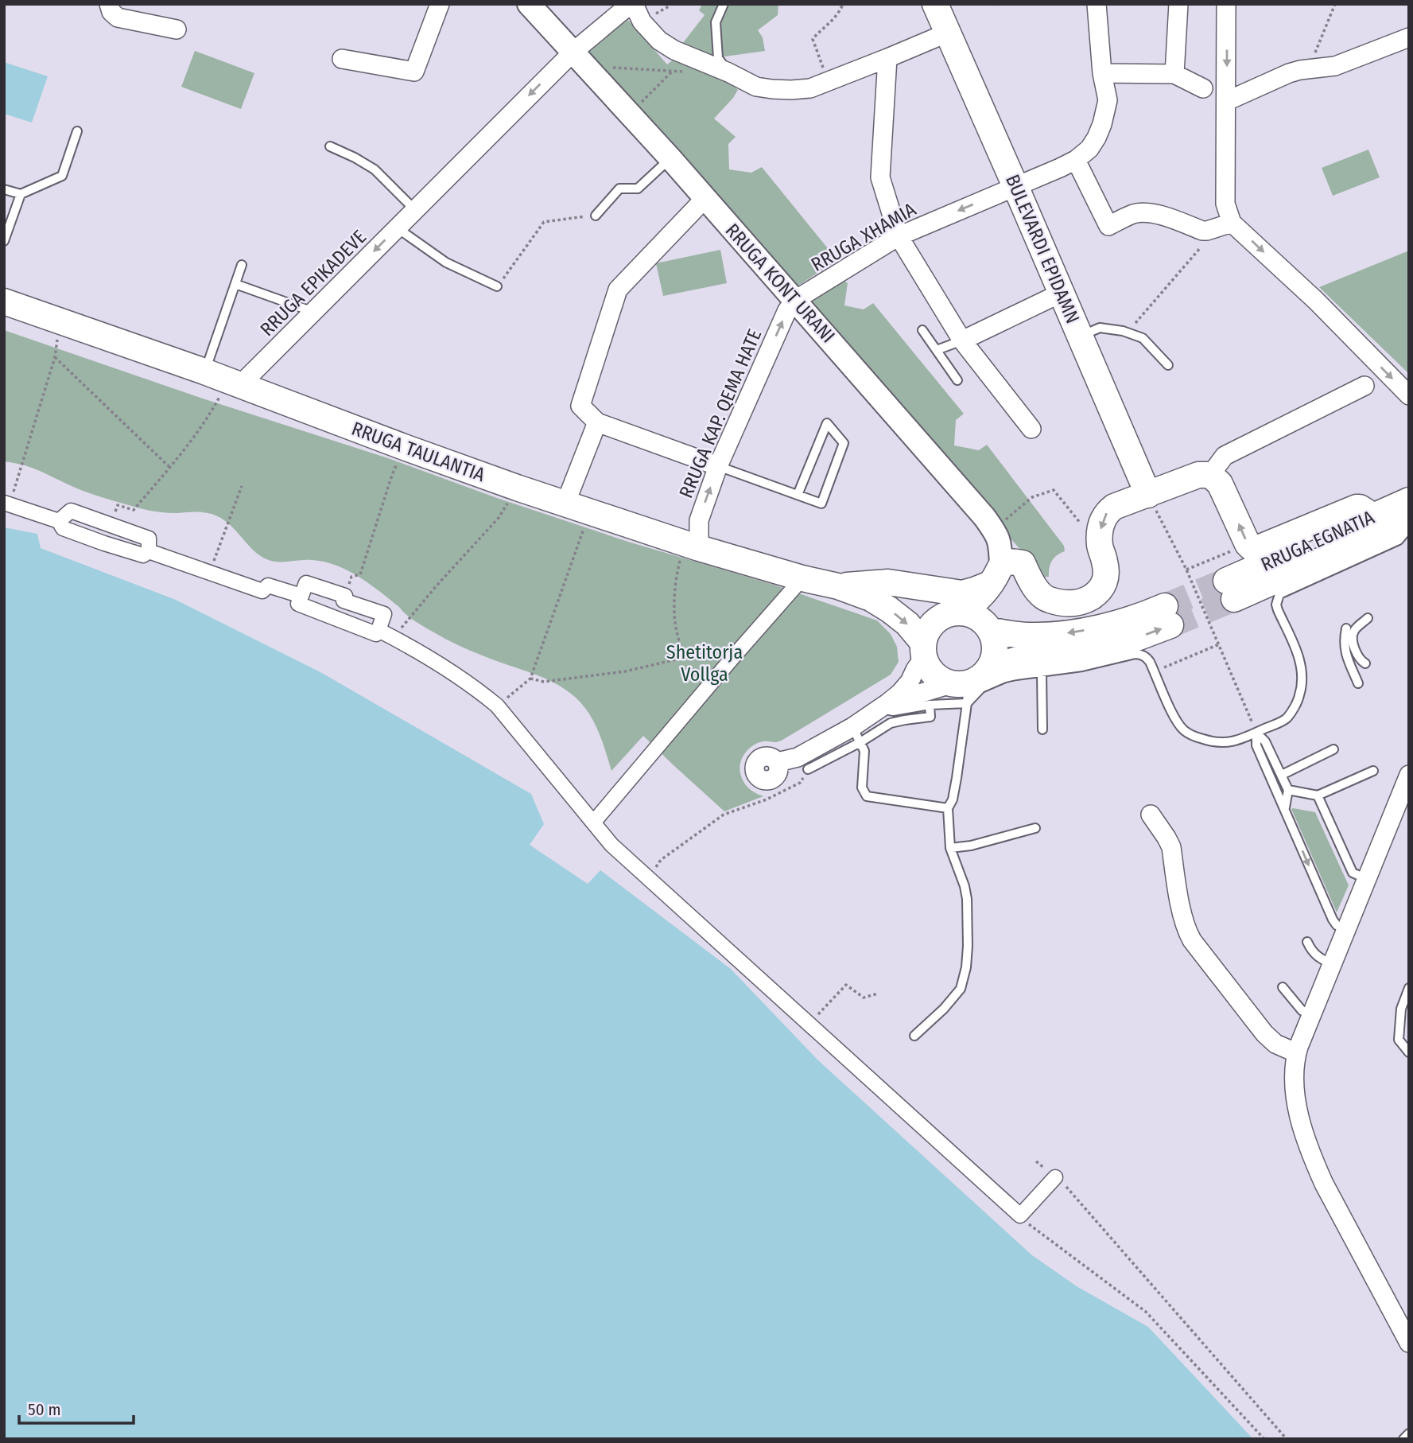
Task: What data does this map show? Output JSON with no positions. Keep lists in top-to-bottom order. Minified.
{"streets":{"main road":["BULEVARDI EPIDAMN","RRUGA KONT URANI","RRUGA TAULANTIA","RRUGA EGNATIA"],"street":["RRUGA XHAMIA","RRUGA EPIKADEVE","RRUGA KAP. QEMA HATE"]},"crossings":[["RRUGA XHAMIA","BULEVARDI EPIDAMN"],["RRUGA XHAMIA","RRUGA KONT URANI"],["RRUGA XHAMIA","RRUGA KAP. QEMA HATE"],["RRUGA EPIKADEVE","RRUGA KONT URANI"],["RRUGA EPIKADEVE","RRUGA TAULANTIA"],["RRUGA KONT URANI","RRUGA KAP. QEMA HATE"],["RRUGA KAP. QEMA HATE","RRUGA TAULANTIA"]],"one_way":["RRUGA EPIKADEVE"],"parks":["Shetitorja Vollga"],"scale_bar":"50 m"}
